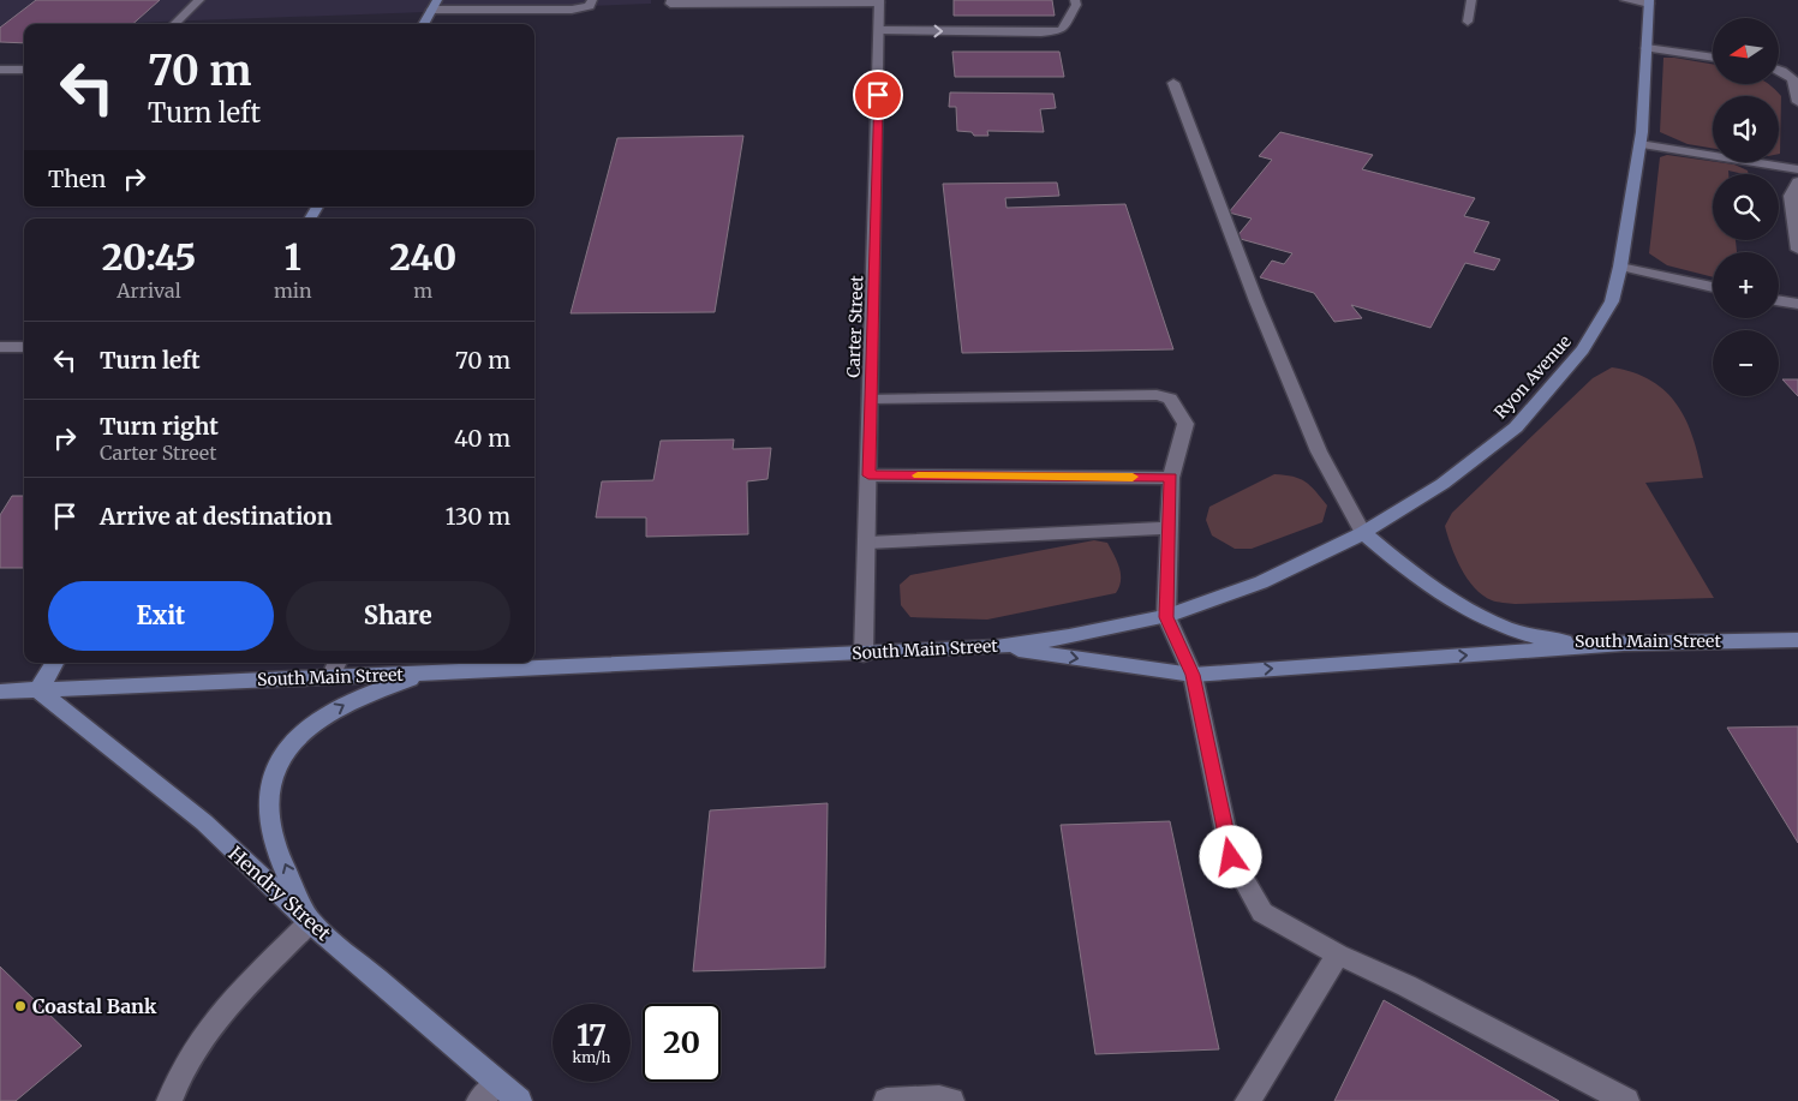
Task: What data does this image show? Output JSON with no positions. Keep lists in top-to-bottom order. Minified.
{"streets":{"main road":["Ryon Avenue","South Main Street","Hendry Street"],"street":["Carter Street"]},"crossings":[["Carter Street","South Main Street"],["Ryon Avenue","South Main Street"],["South Main Street","Hendry Street"]],"places":["Coastal Bank"],"north":"left","page":{"map_buttons":["+","−"],"turn":["70 m","Turn left"],"then":"Then","eta":["20:45","Arrival","1","min","240","m"],"list":[{"name":"Turn left","value":"70 m"},{"name":"Turn right","note":"Carter Street","value":"40 m"},{"name":"Arrive at destination","value":"130 m"}],"buttons":["Exit","Share"],"speed":"17 km/h","limit":"20"}}
